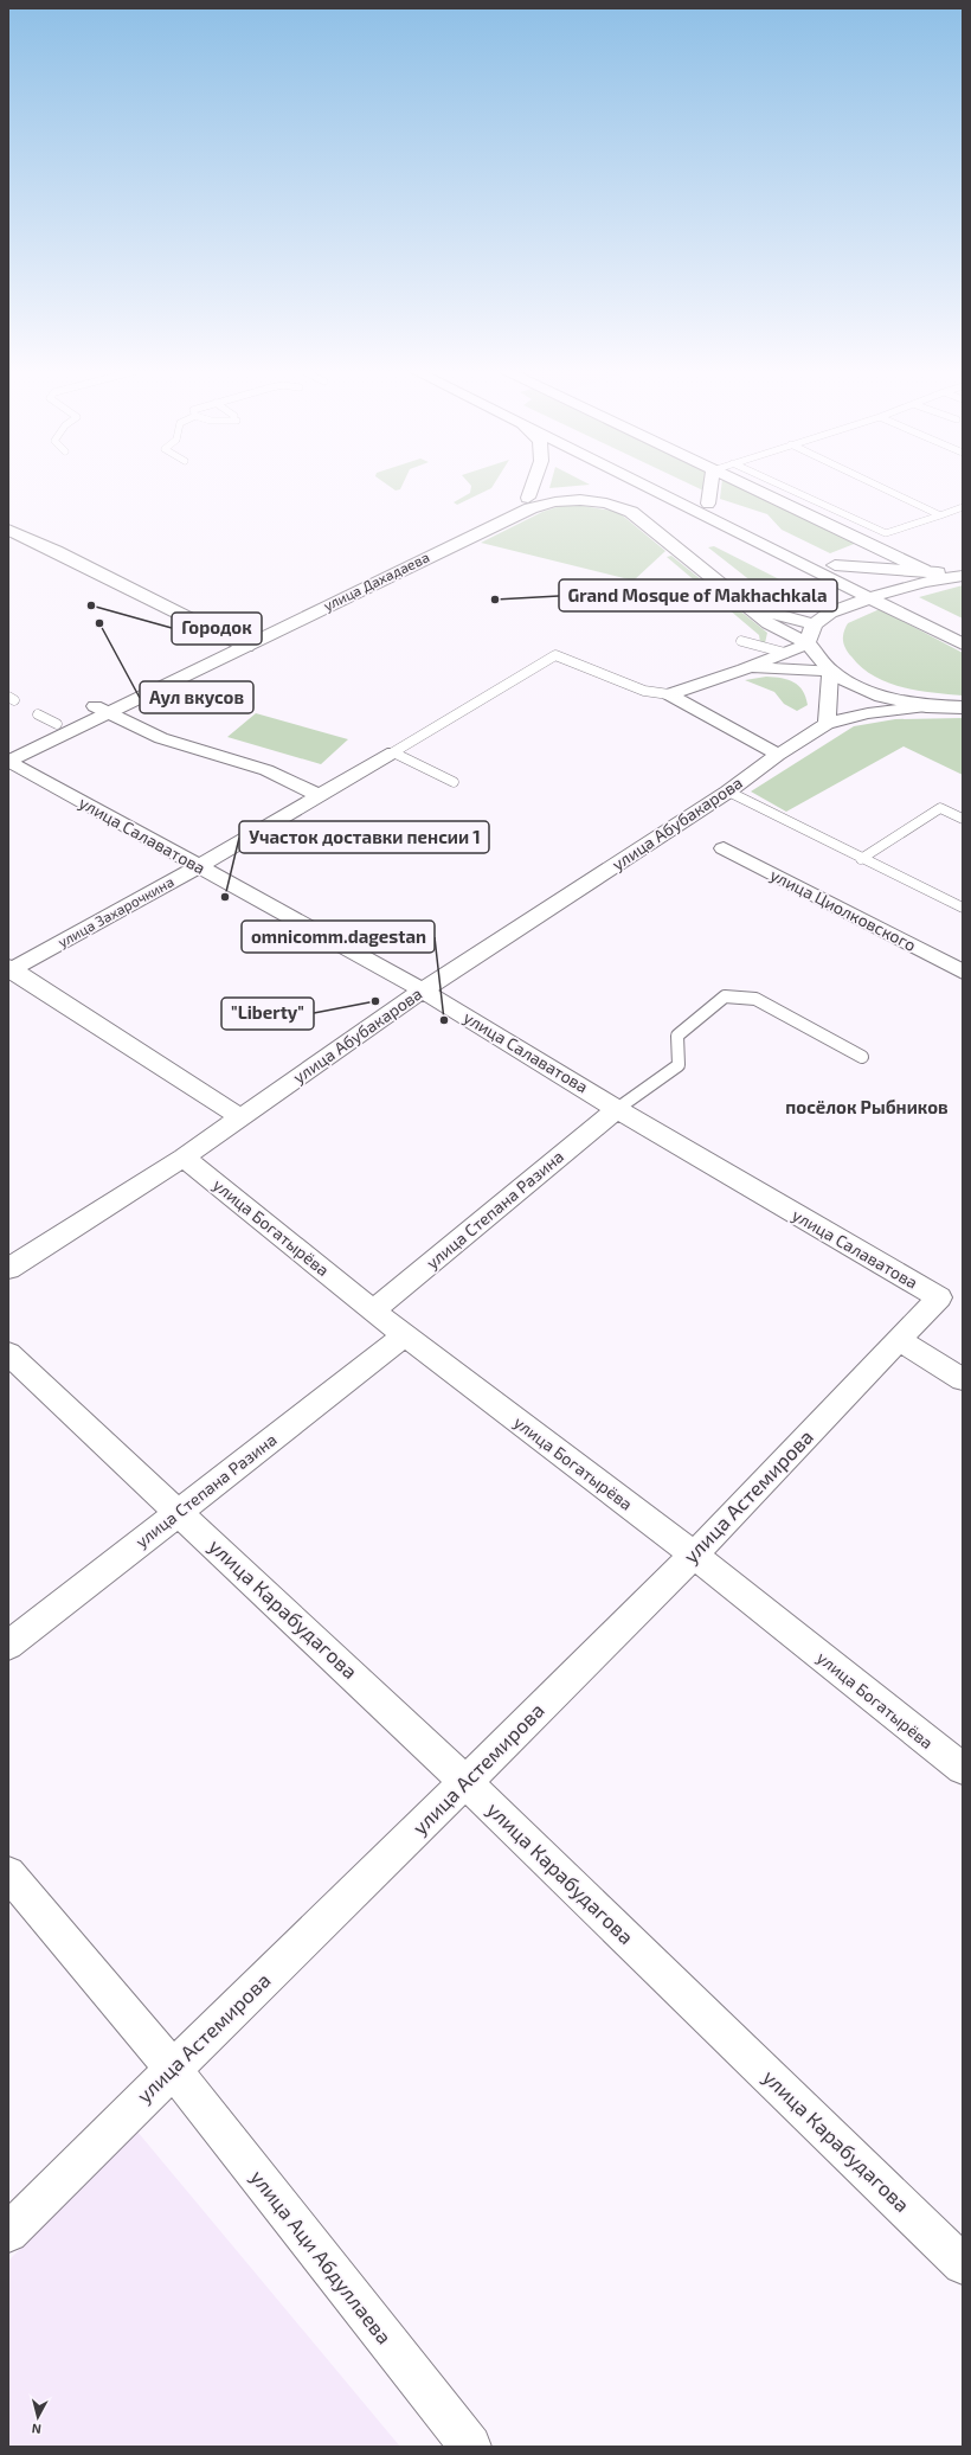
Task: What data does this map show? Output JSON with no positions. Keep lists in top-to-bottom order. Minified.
{"streets":{"main road":["улица Дахадаева","улица Абубакарова"],"street":["улица Салаватова","улица Циолковского","улица Захарочкина","улица Степана Разина","улица Богатырёва","улица Астемирова","улица Карабудагова","улица Аци Абдуллаева"]},"crossings":[["улица Дахадаева","улица Абубакарова"],["улица Абубакарова","улица Салаватова"],["улица Абубакарова","улица Богатырёва"],["улица Салаватова","улица Захарочкина"],["улица Салаватова","улица Степана Разина"],["улица Салаватова","улица Астемирова"],["улица Степана Разина","улица Богатырёва"],["улица Степана Разина","улица Карабудагова"],["улица Богатырёва","улица Астемирова"],["улица Астемирова","улица Карабудагова"],["улица Астемирова","улица Аци Абдуллаева"]],"districts":["посёлок Рыбников"],"places":["Grand Mosque of Makhachkala","Городок","Аул вкусов","Участок доставки пенсии 1","\"Liberty\"","omnicomm.dagestan"],"north":"bottom"}
